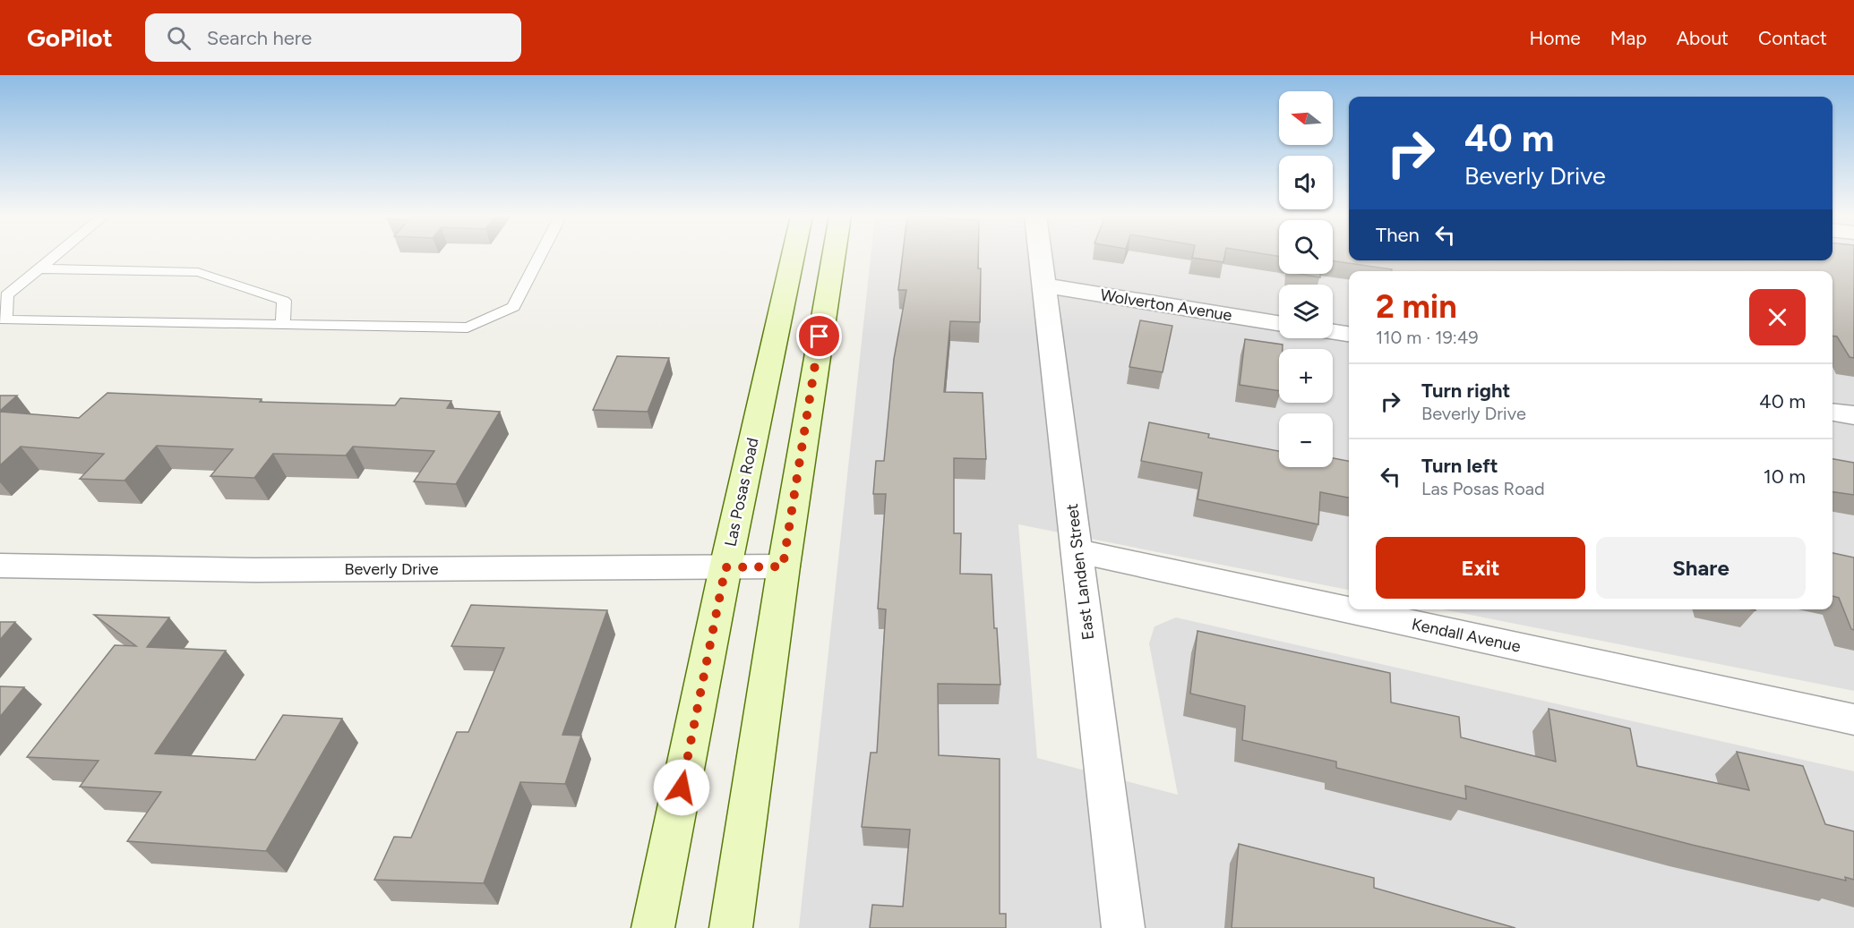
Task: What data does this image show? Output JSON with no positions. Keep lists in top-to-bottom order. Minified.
{"streets":{"main road":["Las Posas Road"],"street":["Wolverton Avenue","Beverly Drive","East Landen Street","Kendall Avenue"]},"crossings":[["Wolverton Avenue","East Landen Street"],["Las Posas Road","Beverly Drive"],["East Landen Street","Kendall Avenue"]],"north":"left","page":{"header":"GoPilot","search":"Search here","nav":["Home","Map","About","Contact"],"map_buttons":["+","−"],"turn":["40 m","Beverly Drive"],"then":"Then","heading":["2 min","110 m · 19:49"],"list":[{"name":"Turn right","note":"Beverly Drive","value":"40 m"},{"name":"Turn left","note":"Las Posas Road","value":"10 m"}],"buttons":["Exit","Share"]}}
